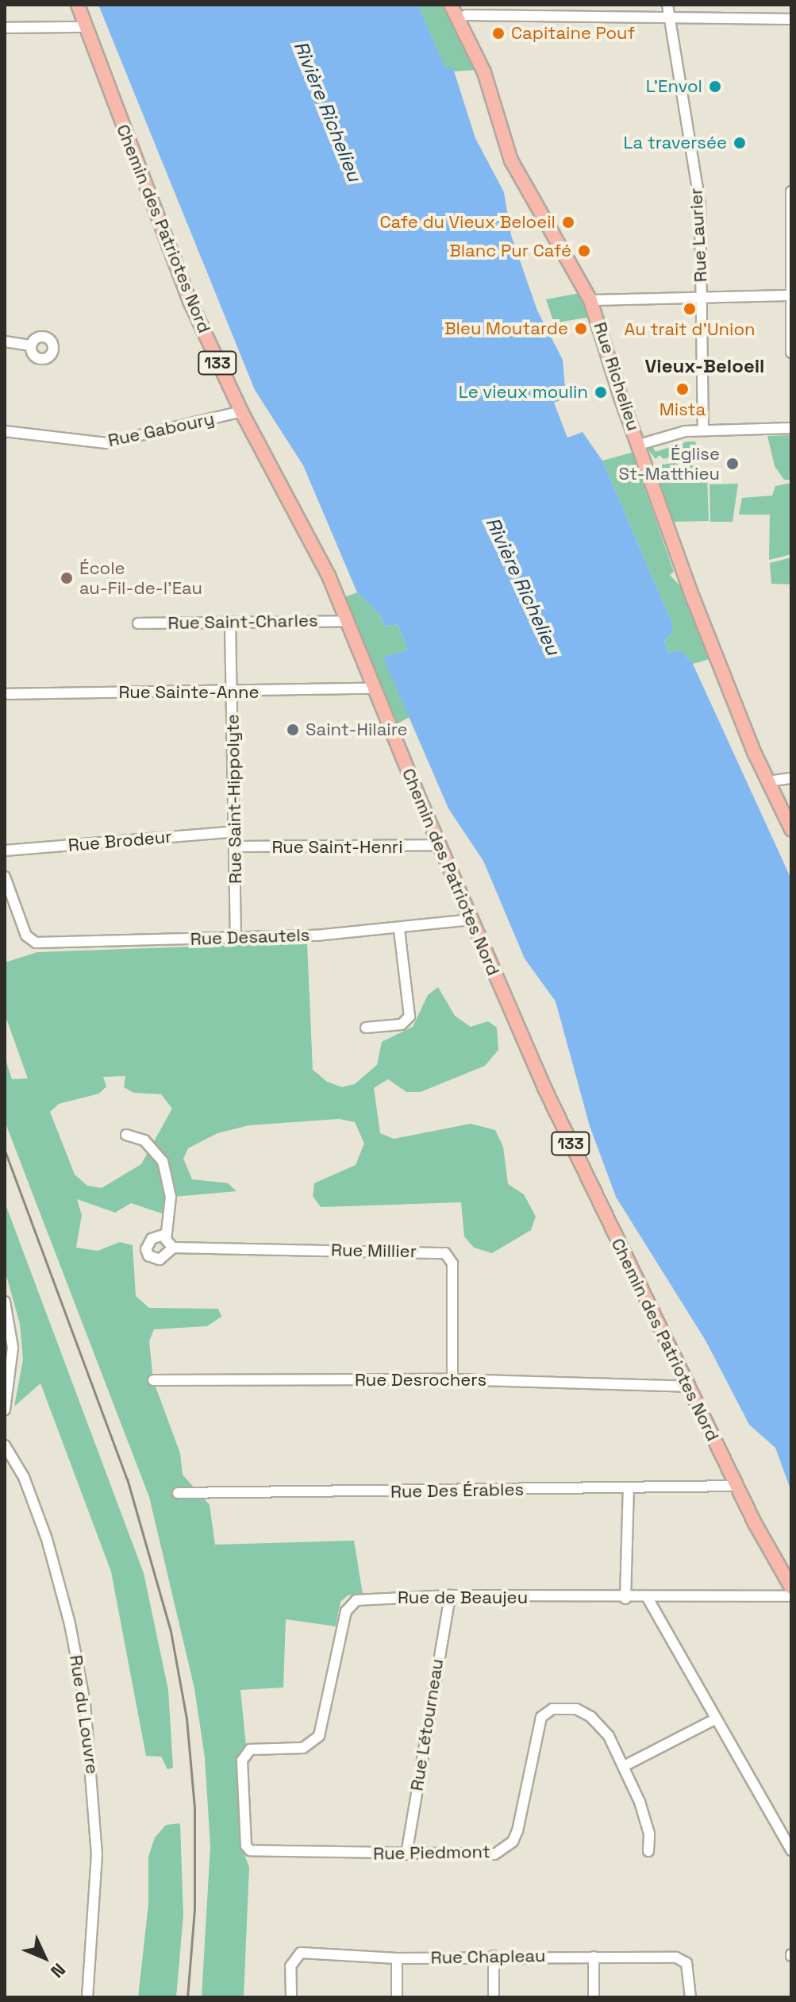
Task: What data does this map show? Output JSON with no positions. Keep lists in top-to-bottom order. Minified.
{"streets":{"main road":["Chemin des Patriotes Nord","133","Rue Richelieu"],"street":["Rue Laurier","Rue Gaboury","Rue Saint-Charles","Rue Sainte-Anne","Rue Saint-Hippolyte","Rue Brodeur","Rue Saint-Henri","Rue Desautels","Rue Millier","Rue Desrochers","Rue Des Érables","Rue de Beaujeu","Rue du Louvre","Rue Létourneau","Rue Piedmont","Rue Chapleau"]},"crossings":[["Chemin des Patriotes Nord","Rue Gaboury"],["Chemin des Patriotes Nord","Rue Saint-Charles"],["Chemin des Patriotes Nord","Rue Sainte-Anne"],["Chemin des Patriotes Nord","Rue Saint-Henri"],["Chemin des Patriotes Nord","Rue Desautels"],["Chemin des Patriotes Nord","Rue Desrochers"],["Chemin des Patriotes Nord","Rue Des Érables"],["Rue Saint-Charles","Rue Saint-Hippolyte"],["Rue Sainte-Anne","Rue Saint-Hippolyte"],["Rue Saint-Hippolyte","Rue Brodeur"],["Rue Saint-Hippolyte","Rue Saint-Henri"],["Rue Saint-Hippolyte","Rue Desautels"],["Rue Millier","Rue Desrochers"],["Rue de Beaujeu","Rue Létourneau"],["Rue de Beaujeu","Rue Piedmont"],["Rue Létourneau","Rue Piedmont"]],"districts":["Vieux-Beloeil"],"water":["Rivière Richelieu"],"places":["Capitaine Pouf","L'Envol","La traversée","Cafe du Vieux Beloeil","Blanc Pur Café","Au trait d'Union","Bleu Moutarde","Mista","Le vieux moulin","Église St-Matthieu","École au-Fil-de-l'Eau","Saint-Hilaire"],"north":"bottom right"}
